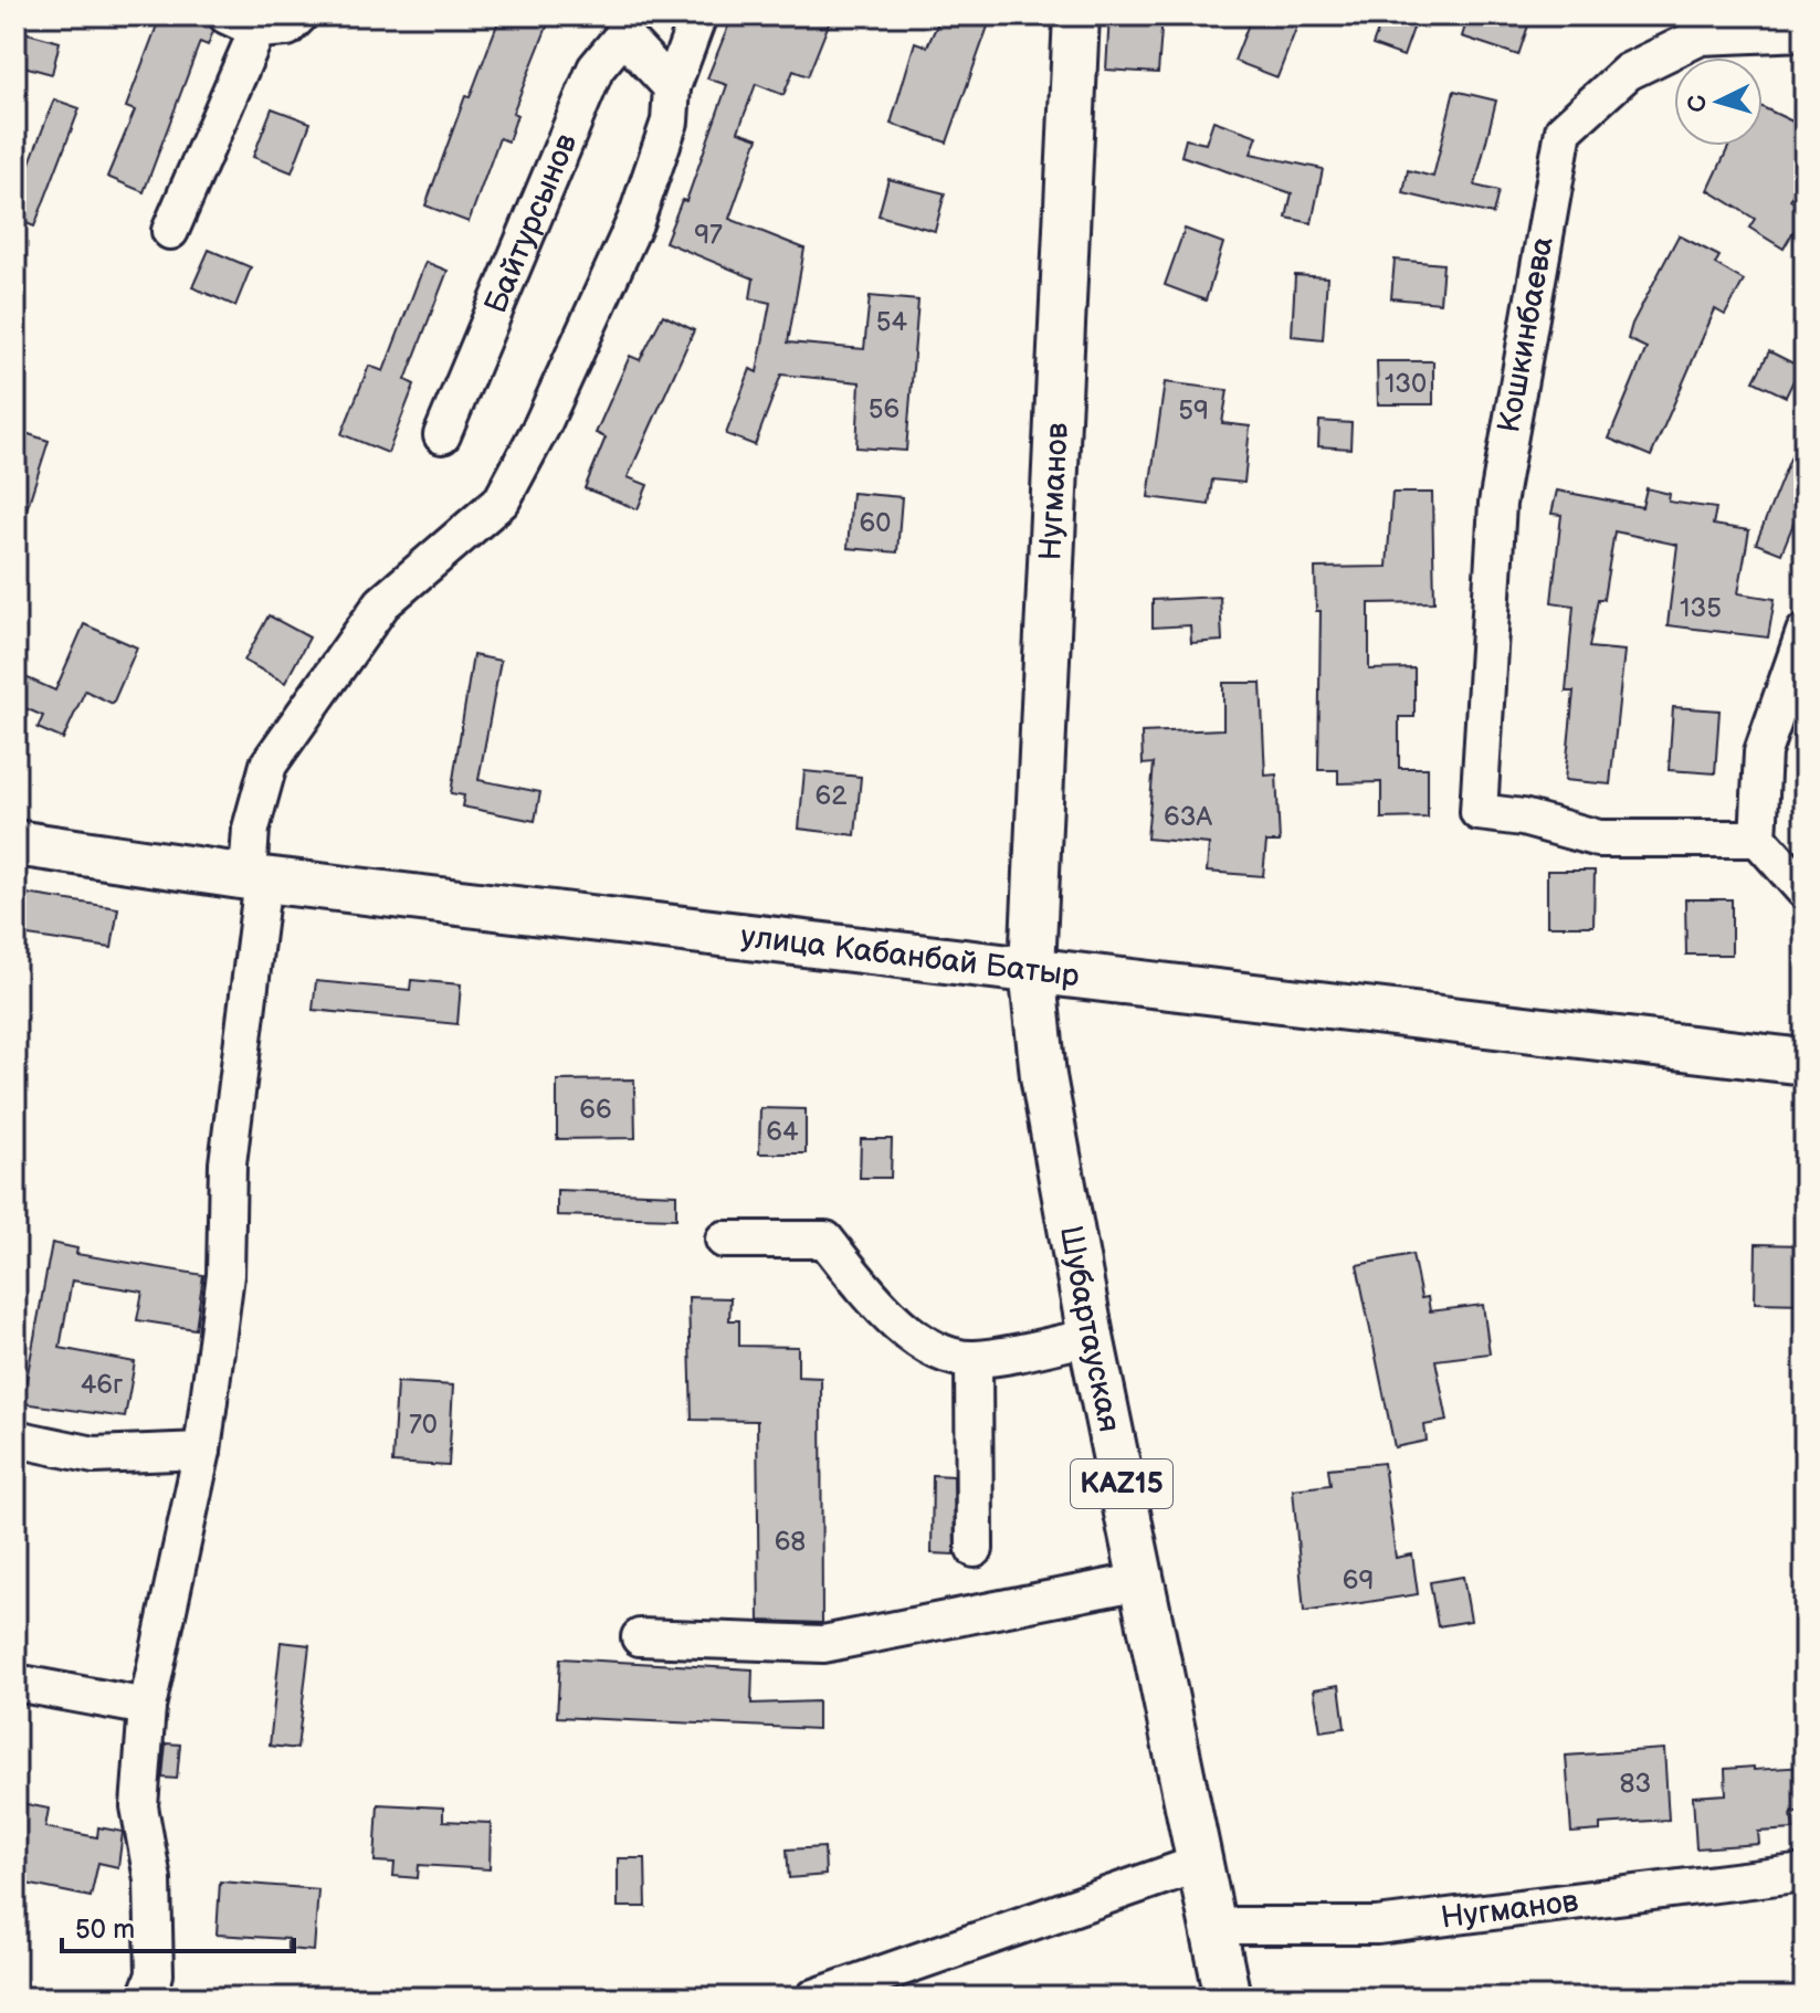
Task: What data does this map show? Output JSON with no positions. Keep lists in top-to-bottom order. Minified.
{"streets":{"main road":["Нугманов","улица Кабанбай Батыр","Шубартауская","KAZ15"],"street":["Байтурсынов","Кошкинбаева"]},"crossings":[["Нугманов","улица Кабанбай Батыр"],["Нугманов","Шубартауская"],["улица Кабанбай Батыр","Шубартауская"]],"house_numbers":["97","54","130","56","59","60","135","62","63А","66","64","46г","70","68","69","83"],"scale_bar":"50 m","north":"left"}
